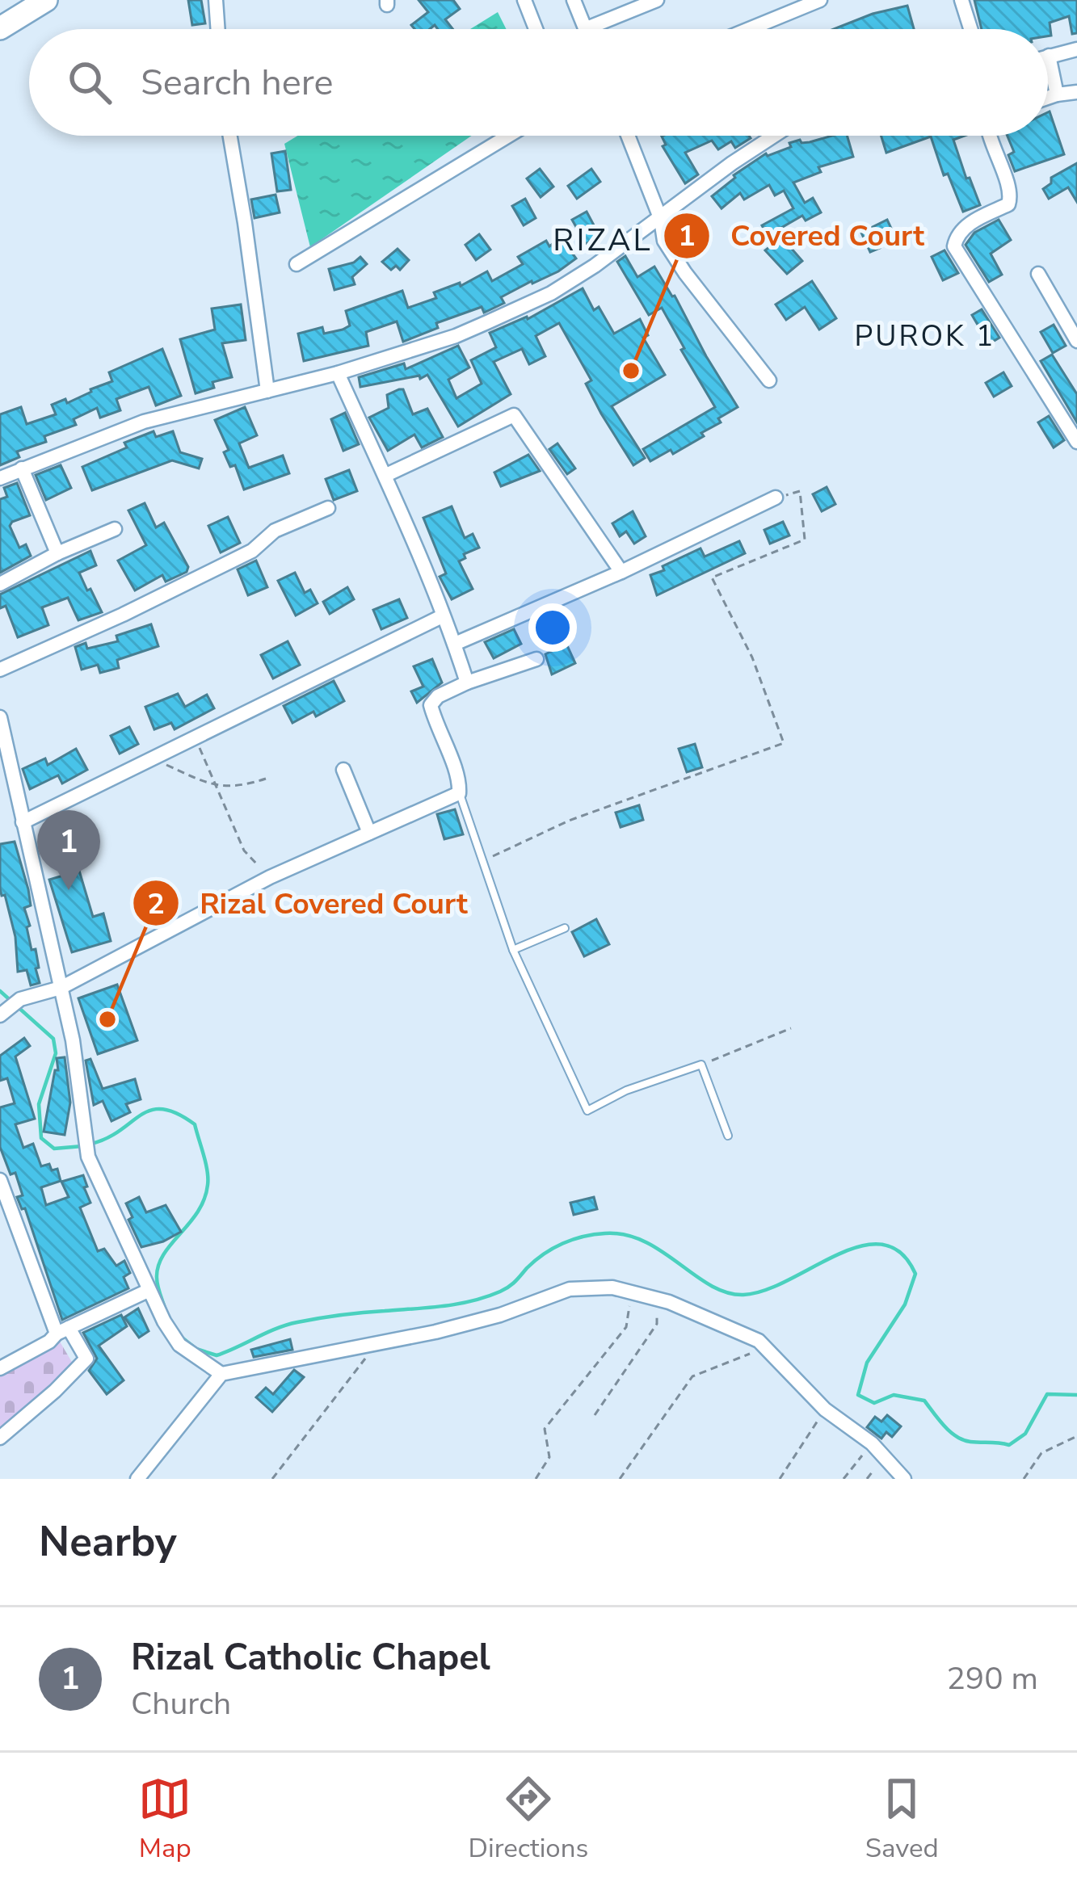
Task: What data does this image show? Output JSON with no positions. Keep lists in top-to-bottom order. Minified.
{"districts":["RIZAL","PUROK 1"],"places":["Covered Court","Rizal Covered Court"],"page":{"search":"Search here","pins":"1","heading":"Nearby","list":[{"mark":"1","name":"Rizal Catholic Chapel","note":"Church","value":"290 m"}],"nav":["Map","Directions","Saved"]}}
